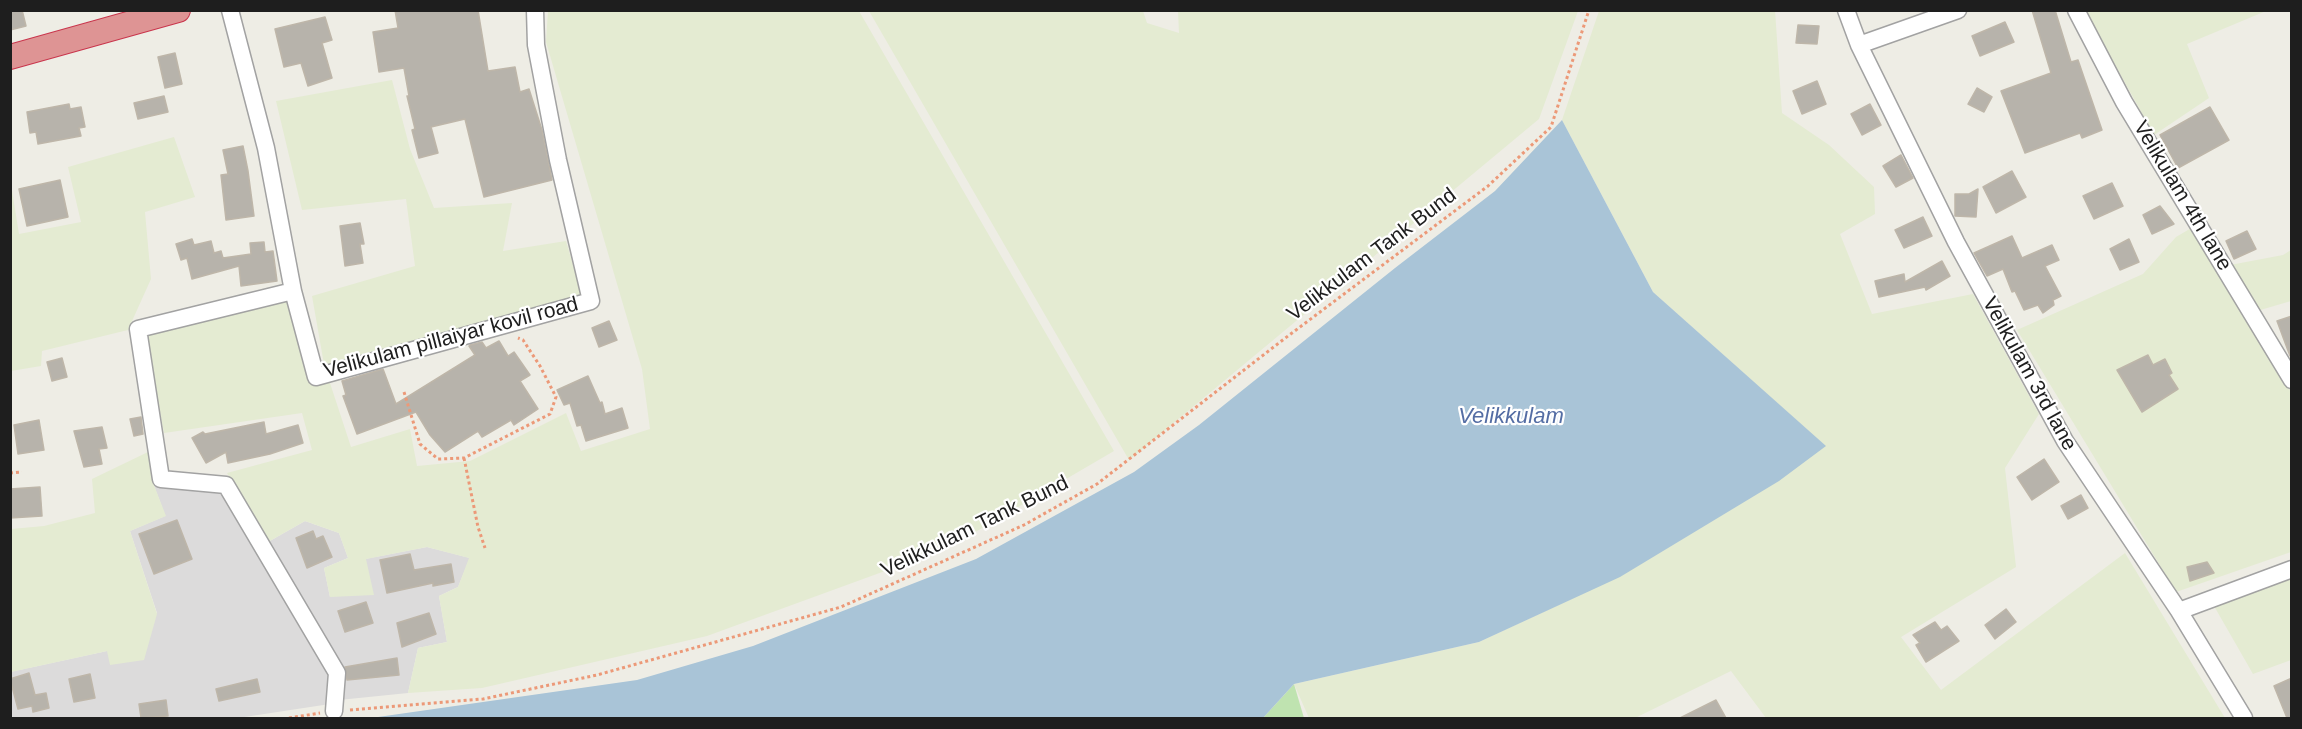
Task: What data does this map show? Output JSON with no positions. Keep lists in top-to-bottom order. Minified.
{"streets":{"street":["Velikulam 4th lane","Velikulam pillaiyar kovil road","Velikulam 3rd lane"],"path":["Velikkulam Tank Bund"]},"water":["Velikkulam"]}
